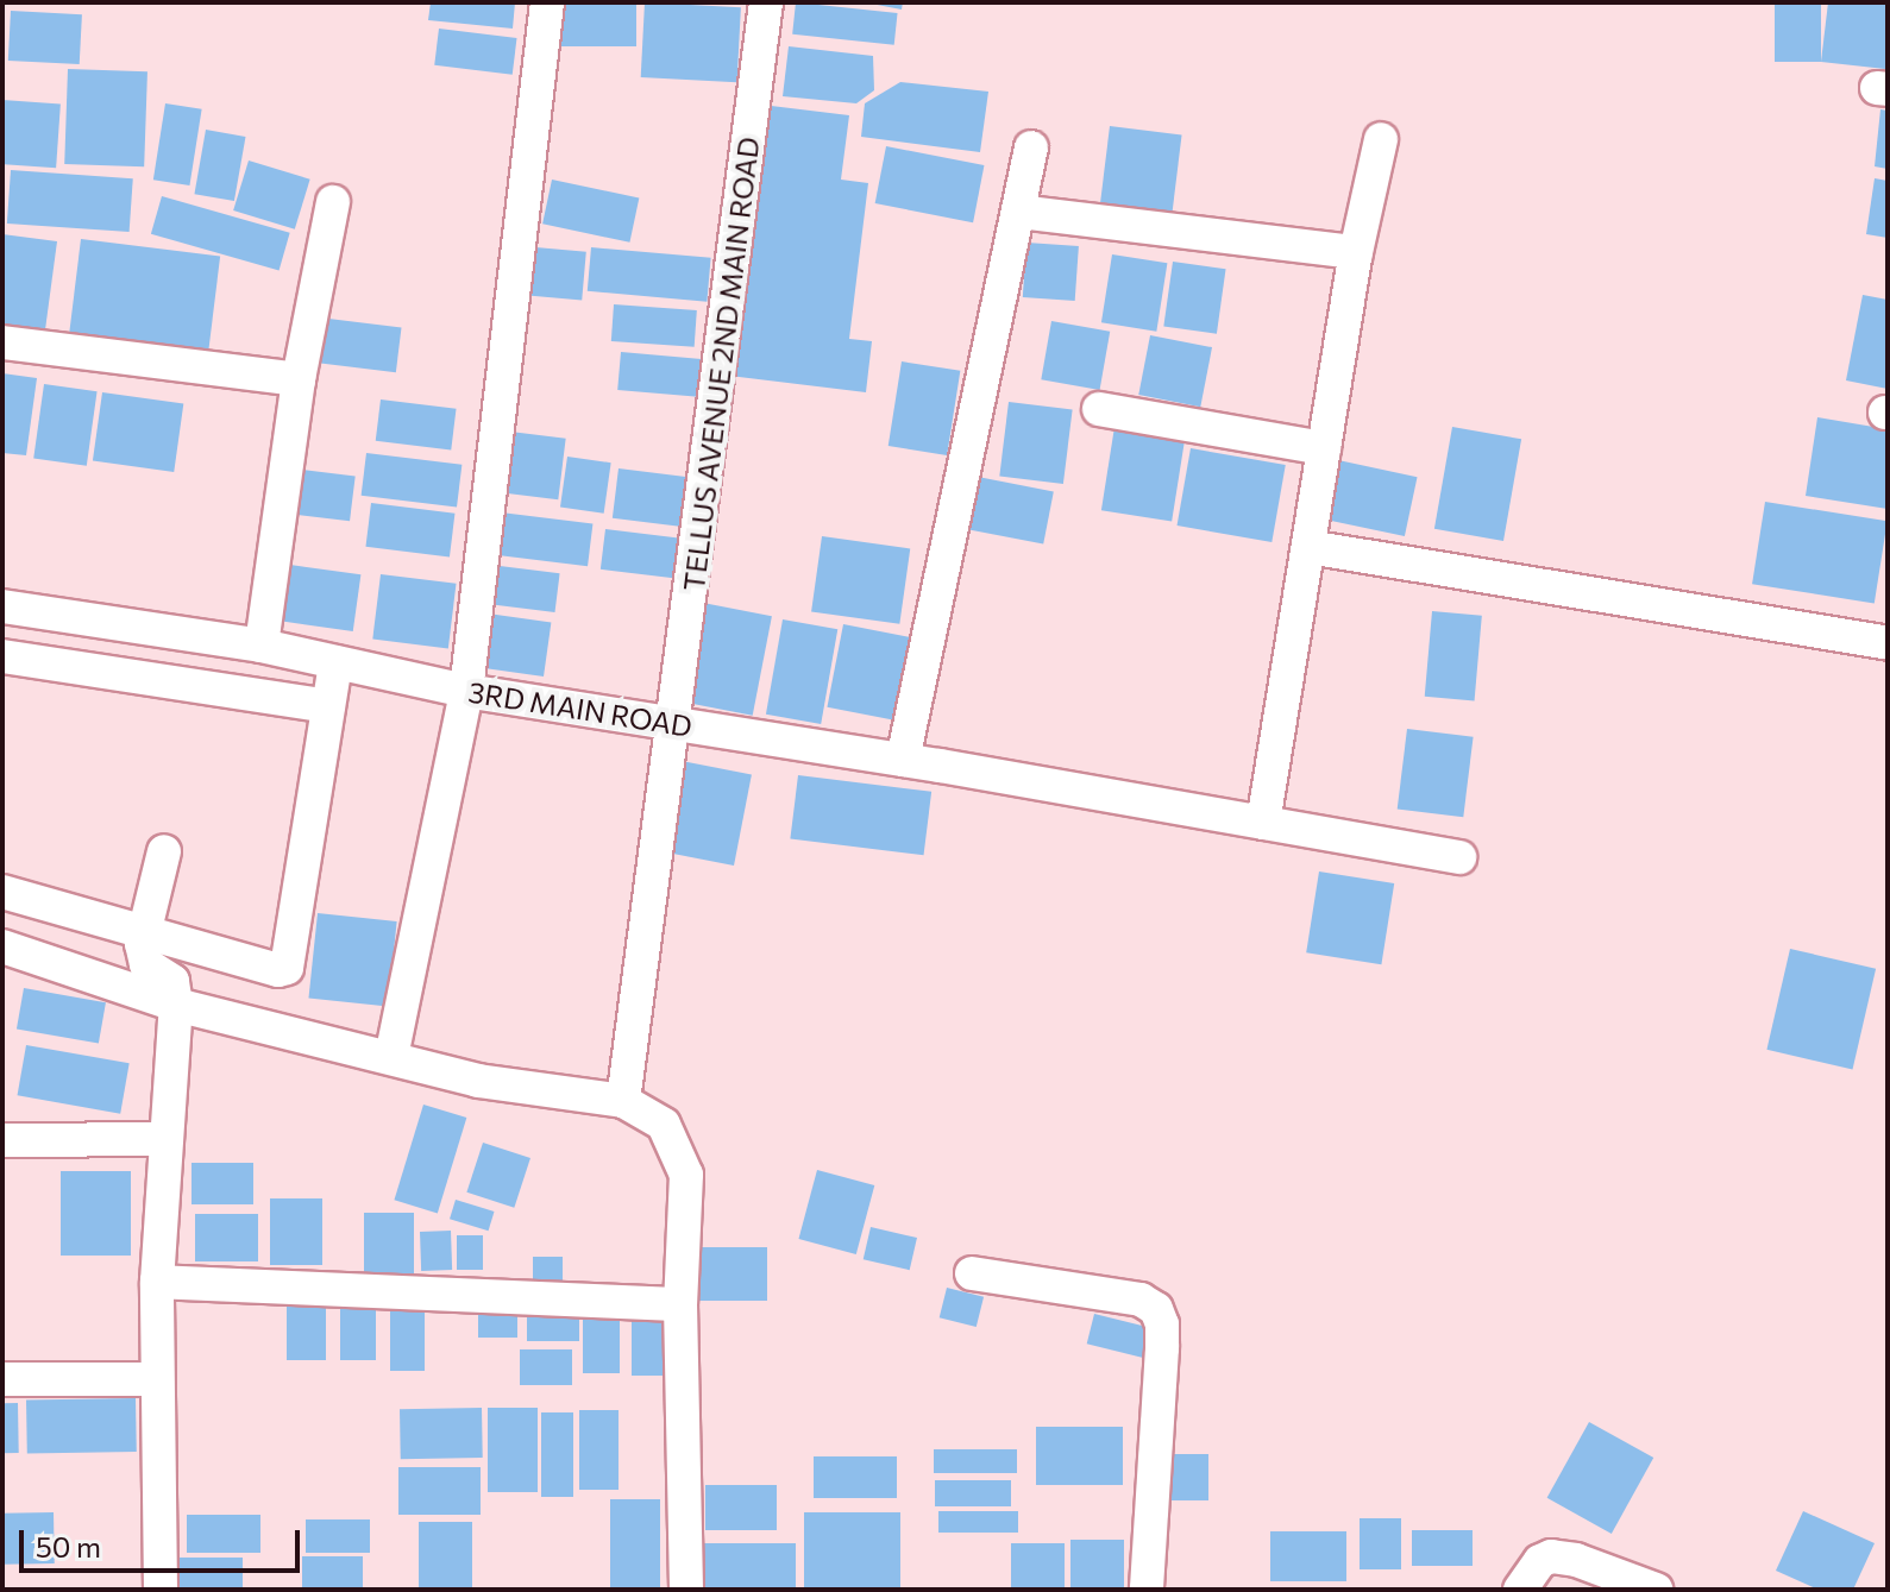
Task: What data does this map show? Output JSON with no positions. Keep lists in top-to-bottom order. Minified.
{"streets":{"street":["TELLUS AVENUE 2ND MAIN ROAD","3RD MAIN ROAD"]},"crossings":[["TELLUS AVENUE 2ND MAIN ROAD","3RD MAIN ROAD"]],"scale_bar":"50 m"}
